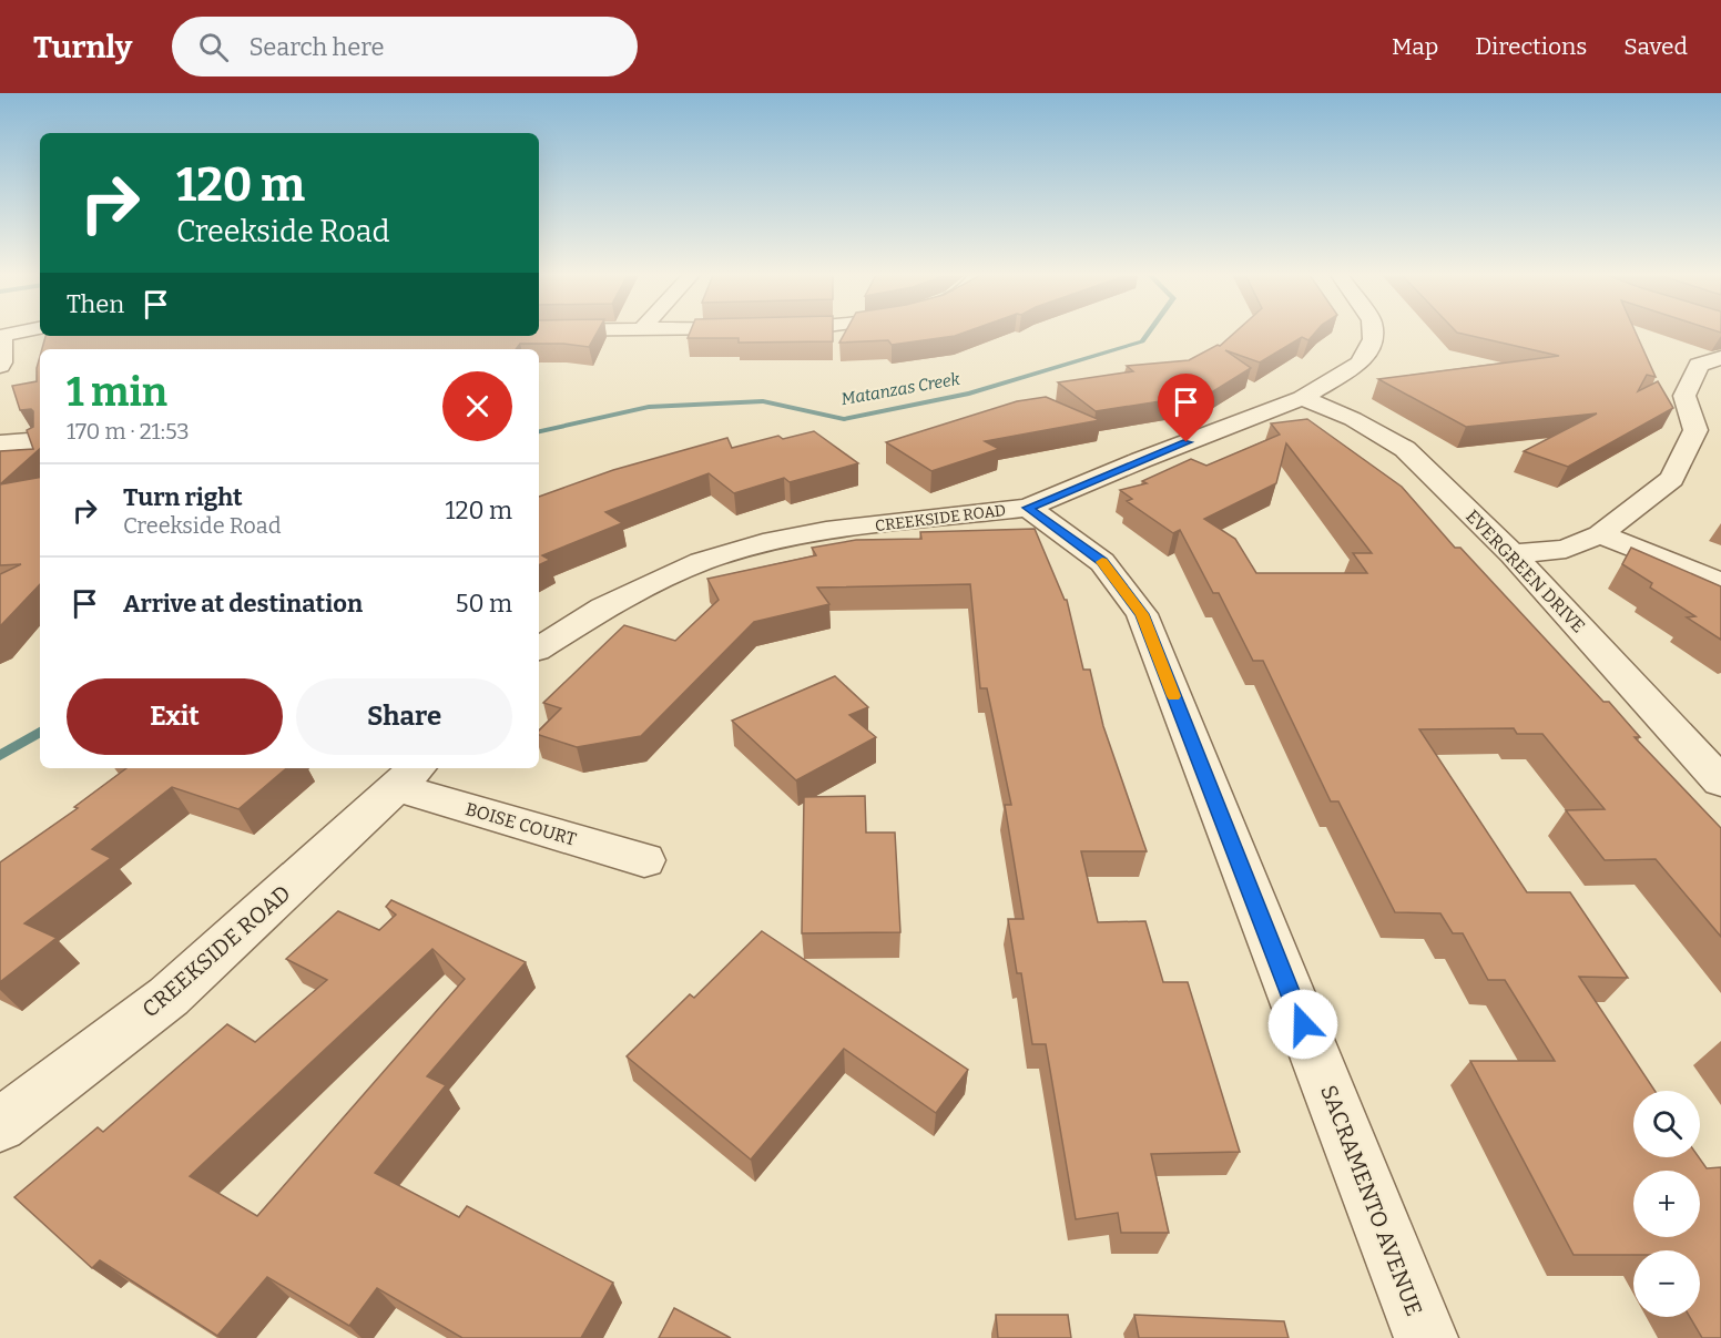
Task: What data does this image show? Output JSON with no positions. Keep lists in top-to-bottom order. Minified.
{"streets":{"street":["CREEKSIDE ROAD","EVERGREEN DRIVE","BOISE COURT","SACRAMENTO AVENUE"]},"crossings":[["CREEKSIDE ROAD","EVERGREEN DRIVE"],["CREEKSIDE ROAD","BOISE COURT"],["CREEKSIDE ROAD","SACRAMENTO AVENUE"]],"water":["Matanzas Creek"],"page":{"header":"Turnly","search":"Search here","nav":["Map","Directions","Saved"],"turn":["120 m","Creekside Road"],"then":"Then","heading":["1 min","170 m · 21:53"],"list":[{"name":"Turn right","note":"Creekside Road","value":"120 m"},{"name":"Arrive at destination","value":"50 m"}],"buttons":["Exit","Share"],"map_buttons":["+","−"]}}
